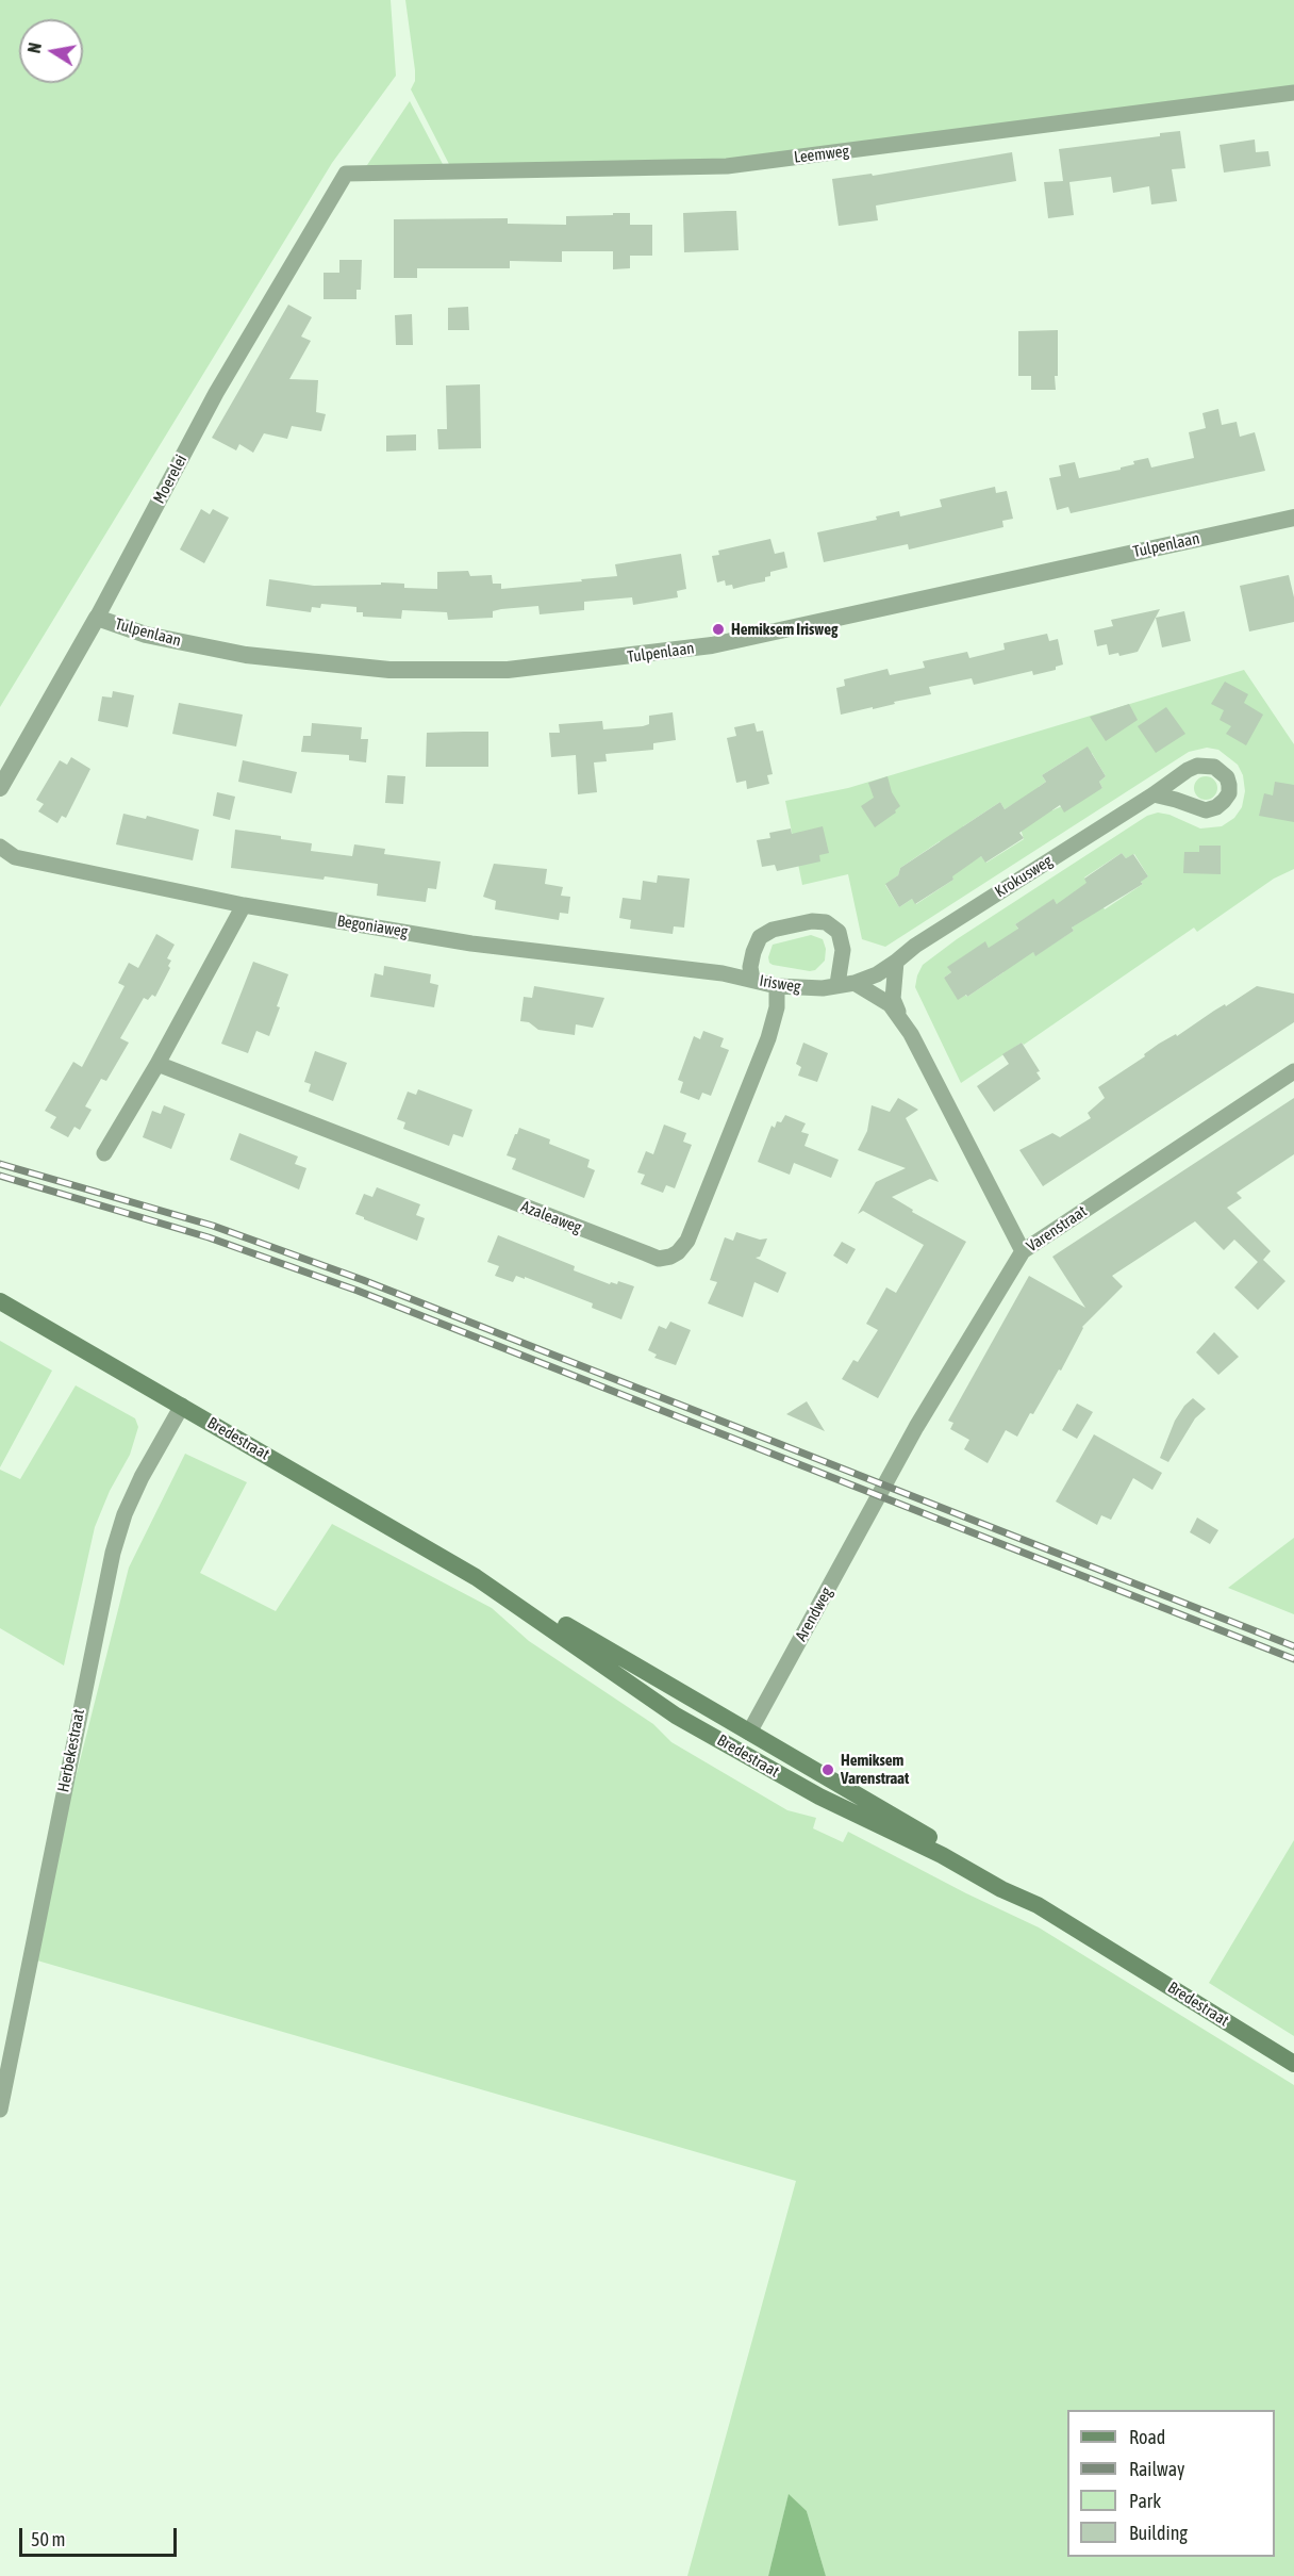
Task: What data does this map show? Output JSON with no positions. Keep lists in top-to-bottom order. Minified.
{"streets":{"main road":["Bredestraat"],"street":["Leemweg","Moerelei","Tulpenlaan","Krokusweg","Begoniaweg","Irisweg","Azaleaweg","Varenstraat","Arendweg","Herbekestraat"]},"crossings":[["Leemweg","Moerelei"],["Moerelei","Tulpenlaan"],["Krokusweg","Irisweg"],["Begoniaweg","Irisweg"],["Begoniaweg","Azaleaweg"],["Irisweg","Azaleaweg"],["Varenstraat","Arendweg"],["Bredestraat","Arendweg"],["Bredestraat","Herbekestraat"]],"places":["Hemiksem Irisweg","Hemiksem Varenstraat"],"legend":["Road","Railway","Park","Building"],"scale_bar":"50 m","north":"left"}
